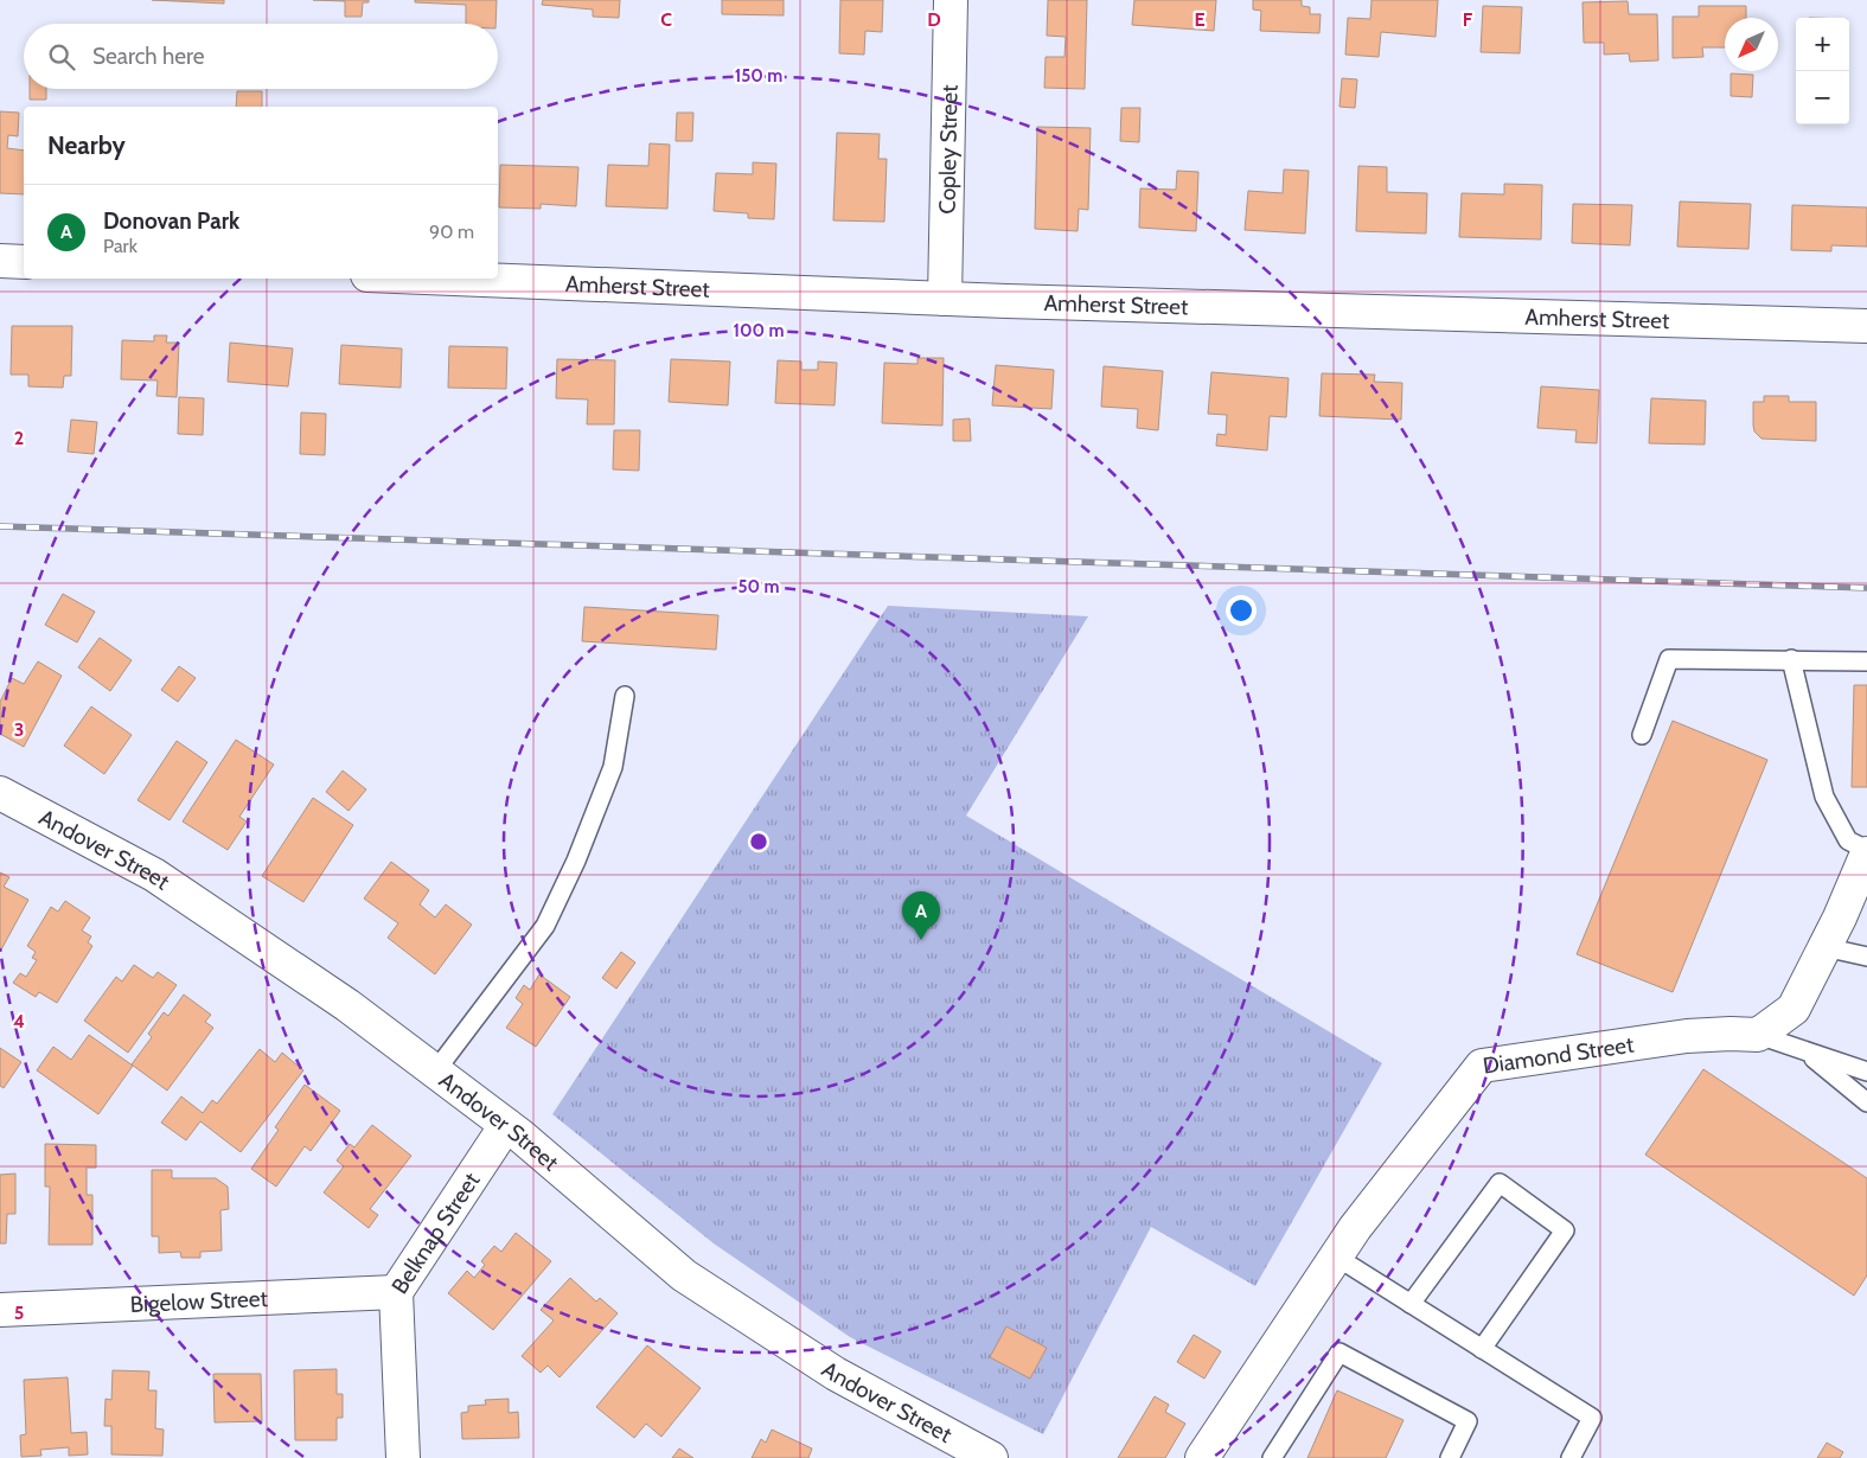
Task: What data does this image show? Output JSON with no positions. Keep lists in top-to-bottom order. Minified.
{"streets":{"street":["Copley Street","Amherst Street","Andover Street","Diamond Street","Belknap Street","Bigelow Street"]},"crossings":[["Copley Street","Amherst Street"],["Andover Street","Belknap Street"],["Belknap Street","Bigelow Street"]],"north":"bottom left","page":{"map_buttons":["+","−"],"search":"Search here","heading":"Nearby","list":[{"mark":"A","name":"Donovan Park","note":"Park","value":"90 m"}],"pins":"A"},"grid":{"columns":["C","D","E","F"],"rows":["2","3","4","5"]},"rings":["150 m","100 m","50 m"]}
